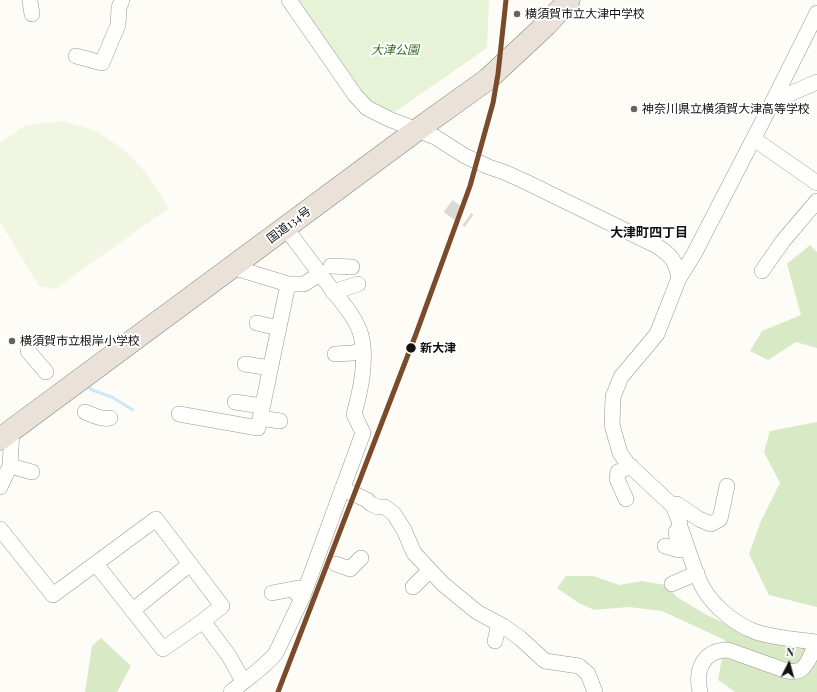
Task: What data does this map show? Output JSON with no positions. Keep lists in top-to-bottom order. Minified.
{"streets":{"highway":["国道134号"]},"districts":["大津町四丁目"],"parks":["大津公園"],"places":["横須賀市立大津中学校","神奈川県立横須賀大津高等学校","横須賀市立根岸小学校","新大津"],"north":"top"}
